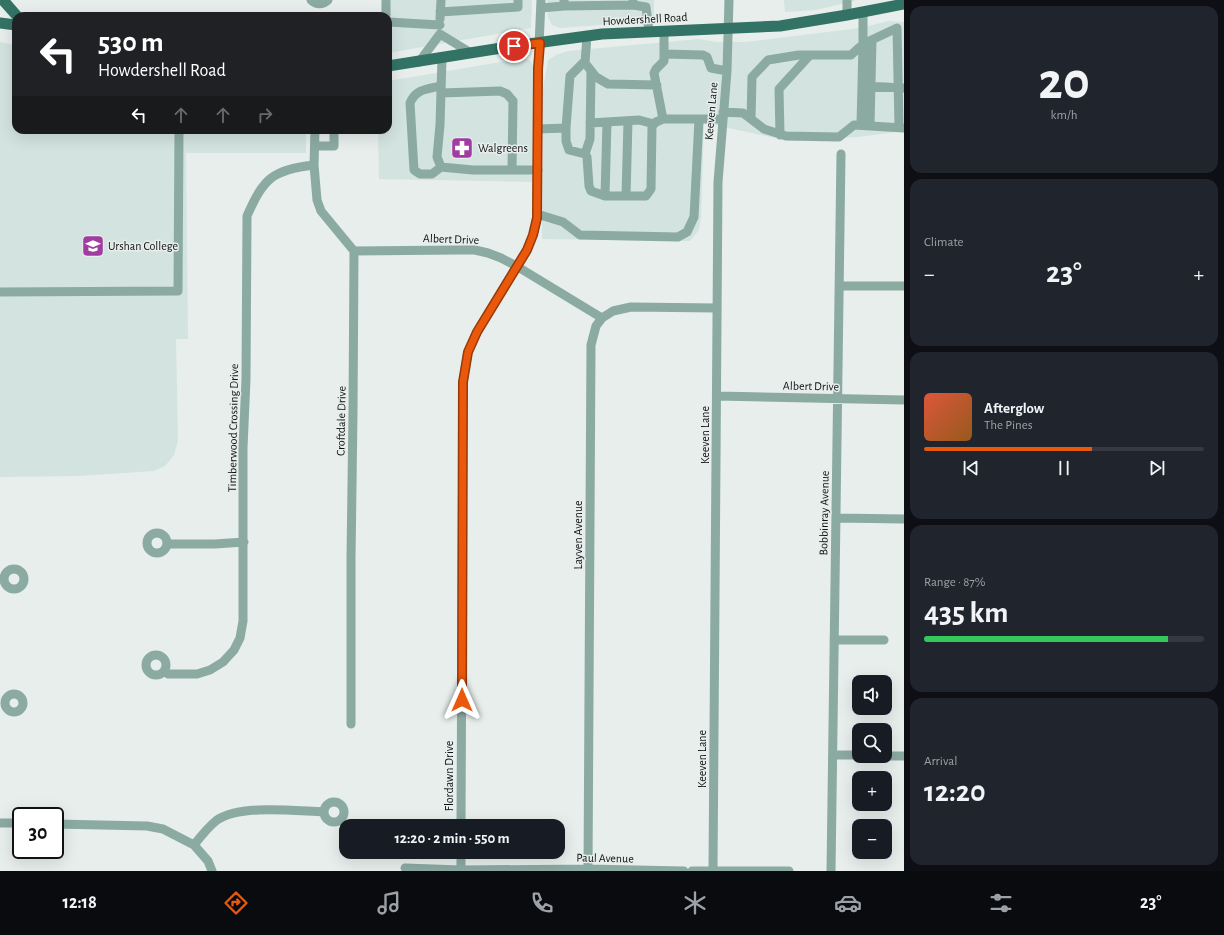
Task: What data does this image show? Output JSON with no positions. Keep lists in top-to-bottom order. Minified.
{"streets":{"main road":["Howdershell Road"],"street":["Keeven Lane","Albert Drive","Croftdale Drive","Timberwood Crossing Drive","Bobbinray Avenue","Layven Avenue","Flordawn Drive","Paul Avenue"]},"crossings":[["Howdershell Road","Keeven Lane"],["Howdershell Road","Flordawn Drive"],["Keeven Lane","Albert Drive"],["Albert Drive","Croftdale Drive"],["Albert Drive","Bobbinray Avenue"],["Albert Drive","Layven Avenue"],["Albert Drive","Flordawn Drive"],["Layven Avenue","Paul Avenue"]],"places":{"pharmacy":["Walgreens"],"school or university":["Urshan College"]},"page":{"tile":[["20","km/h"],"Climate",["Range · 87%","435 km"],["Arrival","12:20"]],"turn":["530 m","Howdershell Road"],"heat":["−","23°","+"],"song":["Afterglow","The Pines"],"map_buttons":["+","−"],"limit":"30","trip":"12:20 · 2 min · 550 m","tabs":["12:18","23°"]}}
